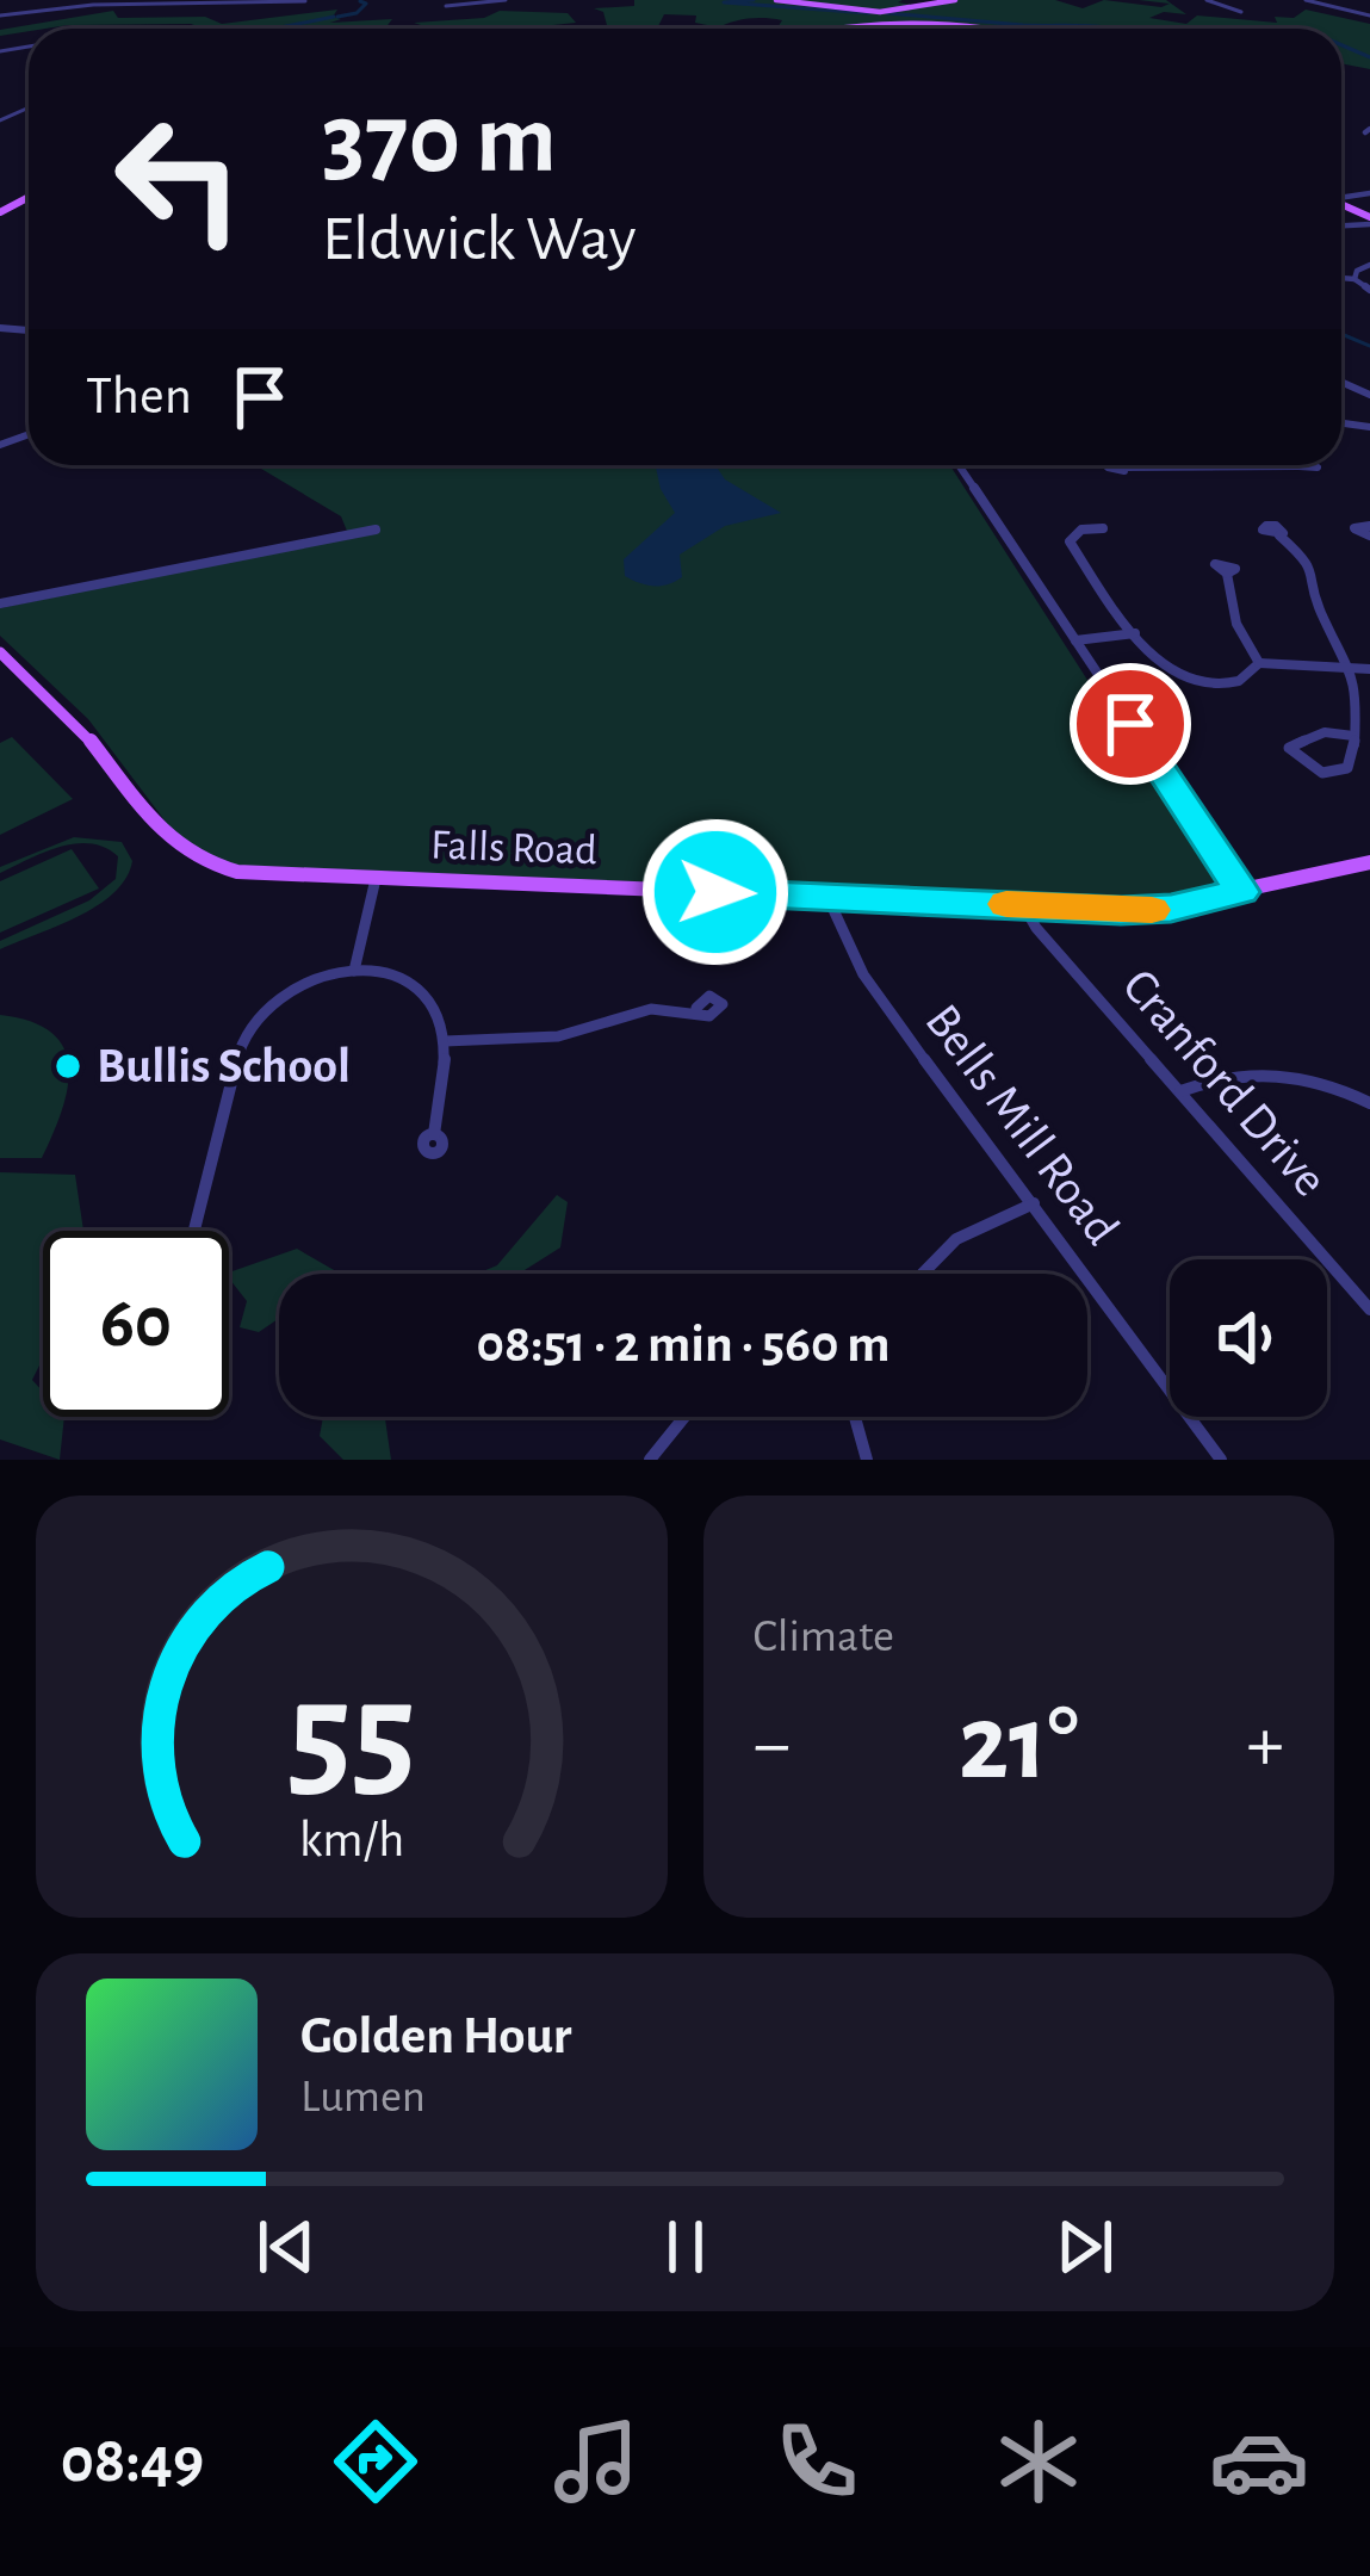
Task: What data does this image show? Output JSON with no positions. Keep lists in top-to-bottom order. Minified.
{"streets":{"main road":["Falls Road"],"street":["Cranford Drive","Bells Mill Road"]},"crossings":[["Falls Road","Cranford Drive"],["Falls Road","Bells Mill Road"]],"places":["Bullis School"],"page":{"turn":["370 m","Eldwick Way"],"then":"Then","limit":"60","trip":"08:51 · 2 min · 560 m","tile":"Climate","heat":["−","21°","+"],"song":["Golden Hour","Lumen"],"tabs":"08:49","gauge":["55","km/h"]}}
